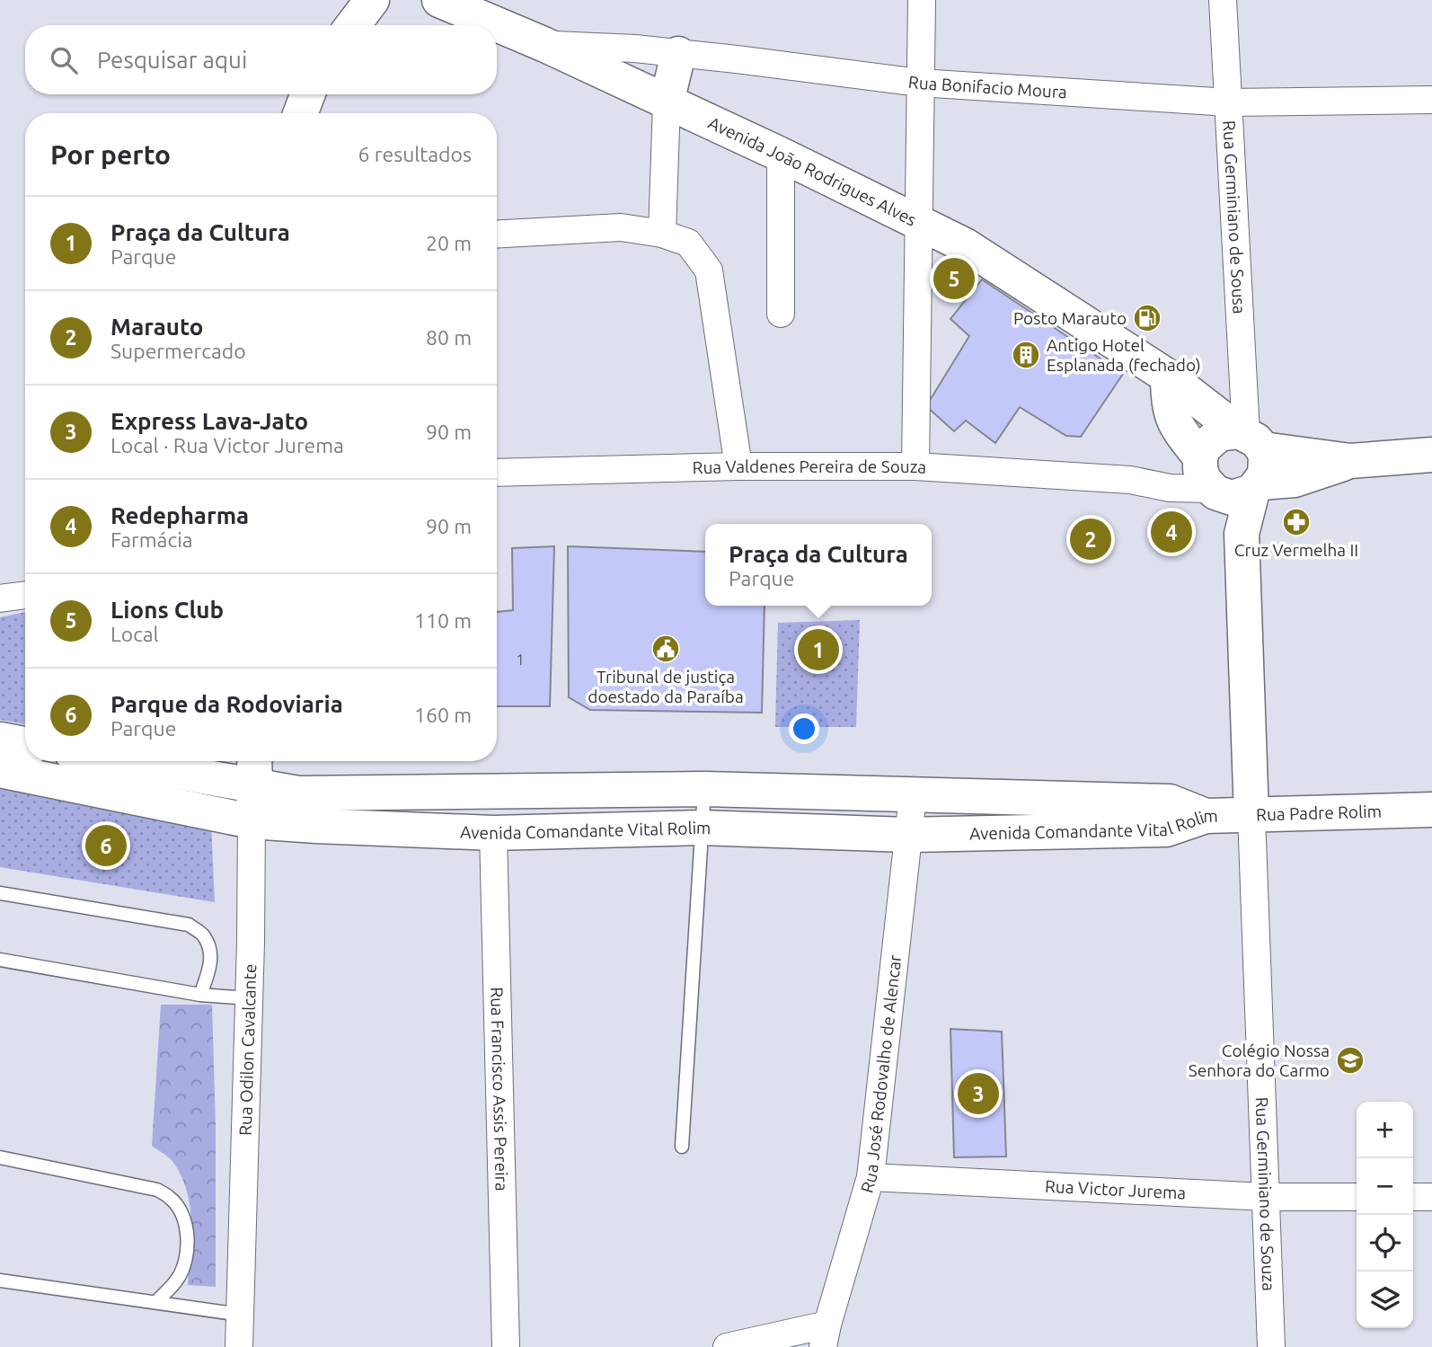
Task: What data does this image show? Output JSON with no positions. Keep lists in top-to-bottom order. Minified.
{"streets":{"main road":["Avenida João Rodrigues Alves","Rua Padre Rolim","Avenida Comandante Vital Rolim","Rua Odilon Cavalcante"],"street":["Rua Bonifacio Moura","Rua Germiniano de Sousa","Rua Valdenes Pereira de Souza","Rua José Rodovalho de Alencar","Rua Francisco Assis Pereira","Rua Victor Jurema","Rua Germiniano de Souza"]},"crossings":[["Rua Bonifacio Moura","Avenida João Rodrigues Alves"],["Rua Bonifacio Moura","Rua Germiniano de Sousa"],["Avenida João Rodrigues Alves","Rua Germiniano de Sousa"],["Avenida João Rodrigues Alves","Rua Valdenes Pereira de Souza"],["Rua Germiniano de Sousa","Rua Valdenes Pereira de Souza"],["Rua Padre Rolim","Avenida Comandante Vital Rolim"],["Rua Padre Rolim","Rua Germiniano de Souza"],["Avenida Comandante Vital Rolim","Rua Odilon Cavalcante"],["Avenida Comandante Vital Rolim","Rua José Rodovalho de Alencar"],["Avenida Comandante Vital Rolim","Rua Francisco Assis Pereira"],["Rua José Rodovalho de Alencar","Rua Victor Jurema"],["Rua Victor Jurema","Rua Germiniano de Souza"]],"places":{"fuel station":["Posto Marauto"],"building":["Antigo Hotel Esplanada (fechado)"],"pharmacy":["Cruz Vermelha II"],"public building":["Tribunal de justiça doestado da Paraíba"],"school or university":["Colégio Nossa Senhora do Carmo"]},"house_numbers":["1"],"page":{"search":"Pesquisar aqui","heading":["Por perto","6 resultados"],"list":[{"mark":"1","name":"Praça da Cultura","note":"Parque","value":"20 m"},{"mark":"2","name":"Marauto","note":"Supermercado","value":"80 m"},{"mark":"3","name":"Express Lava-Jato","note":"Local · Rua Victor Jurema","value":"90 m"},{"mark":"4","name":"Redepharma","note":"Farmácia","value":"90 m"},{"mark":"5","name":"Lions Club","note":"Local","value":"110 m"},{"mark":"6","name":"Parque da Rodoviaria","note":"Parque","value":"160 m"}],"pins":["5","4","2","1","6","3"],"popup":["Praça da Cultura","Parque"],"map_buttons":["+","−"]}}
